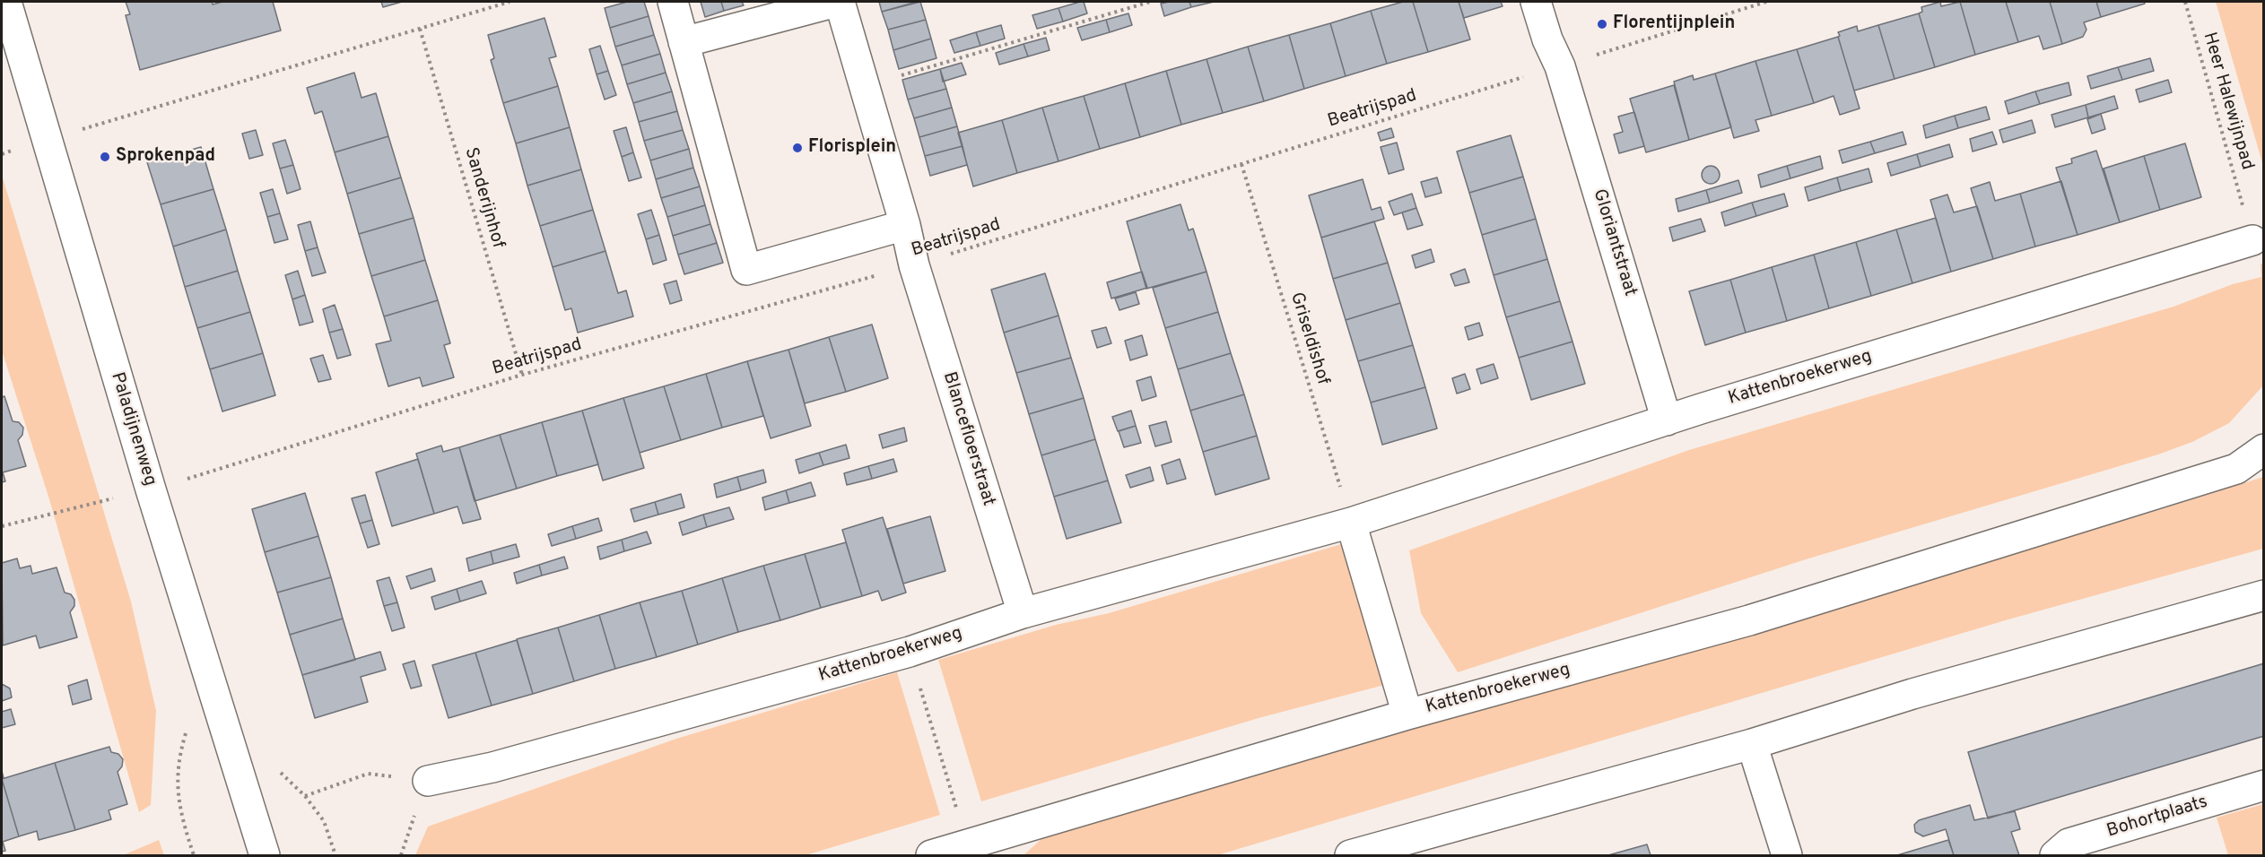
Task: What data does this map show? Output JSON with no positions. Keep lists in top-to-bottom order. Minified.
{"streets":{"street":["Gloriantstraat","Kattenbroekerweg","Paladijnenweg","Blancefloerstraat","Bohortplaats"],"path":["Heer Halewijnpad","Beatrijspad","Sanderijnhof","Griseldishof"]},"crossings":[["Heer Halewijnpad","Kattenbroekerweg"],["Beatrijspad","Sanderijnhof"],["Beatrijspad","Gloriantstraat"],["Beatrijspad","Griseldishof"],["Beatrijspad","Paladijnenweg"],["Beatrijspad","Blancefloerstraat"],["Gloriantstraat","Kattenbroekerweg"],["Griseldishof","Kattenbroekerweg"],["Kattenbroekerweg","Blancefloerstraat"]],"places":["Florentijnplein","Florisplein","Sprokenpad"]}
